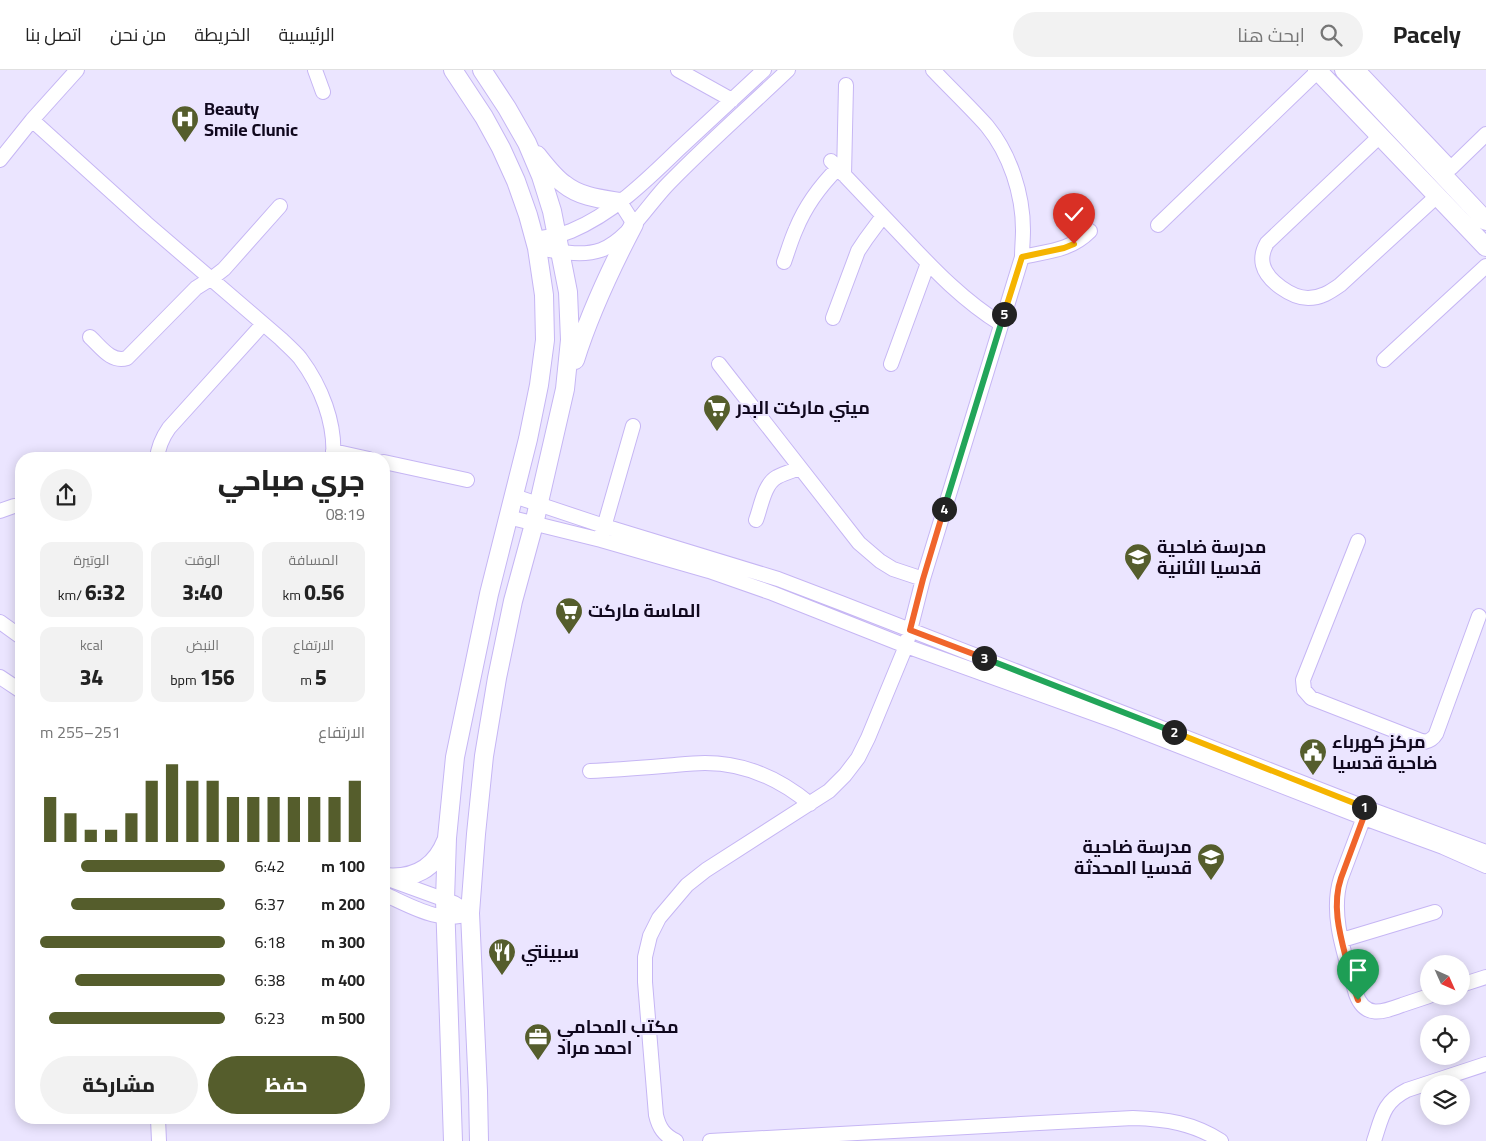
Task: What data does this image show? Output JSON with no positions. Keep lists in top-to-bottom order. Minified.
{"places":{"hospital":["Beauty Smile Clunic"],"supermarket":["ميني ماركت البدر","الماسة ماركت"],"school or university":["مدرسة ضاحية قدسيا الثانية","مدرسة ضاحية قدسيا المحدثة"],"public building":["مركز كهرباء ضاحية قدسيا"],"restaurant":["سبينتي"],"office":["مكتب المحامي احمد مراد"]},"north":"bottom right","page":{"header":"Pacely","search":"ابحث هنا","nav":["الرئيسية","الخريطة","من نحن","اتصل بنا"],"pins":["5","4","3","2","1"],"heading":["جري صباحي","08:19"],"stats":[["المسافة","0.56 km"],["الوقت","3:40"],["الوتيرة","6:32 /km"],["الارتفاع","5 m"],["النبض","156 bpm"],["kcal","34"]],"chart":["الارتفاع","251–255 m"],"list":[{"name":"100 m","note":"6:42"},{"name":"200 m","note":"6:37"},{"name":"300 m","note":"6:18"},{"name":"400 m","note":"6:38"},{"name":"500 m","note":"6:23"}],"buttons":["حفظ","مشاركة"]}}
